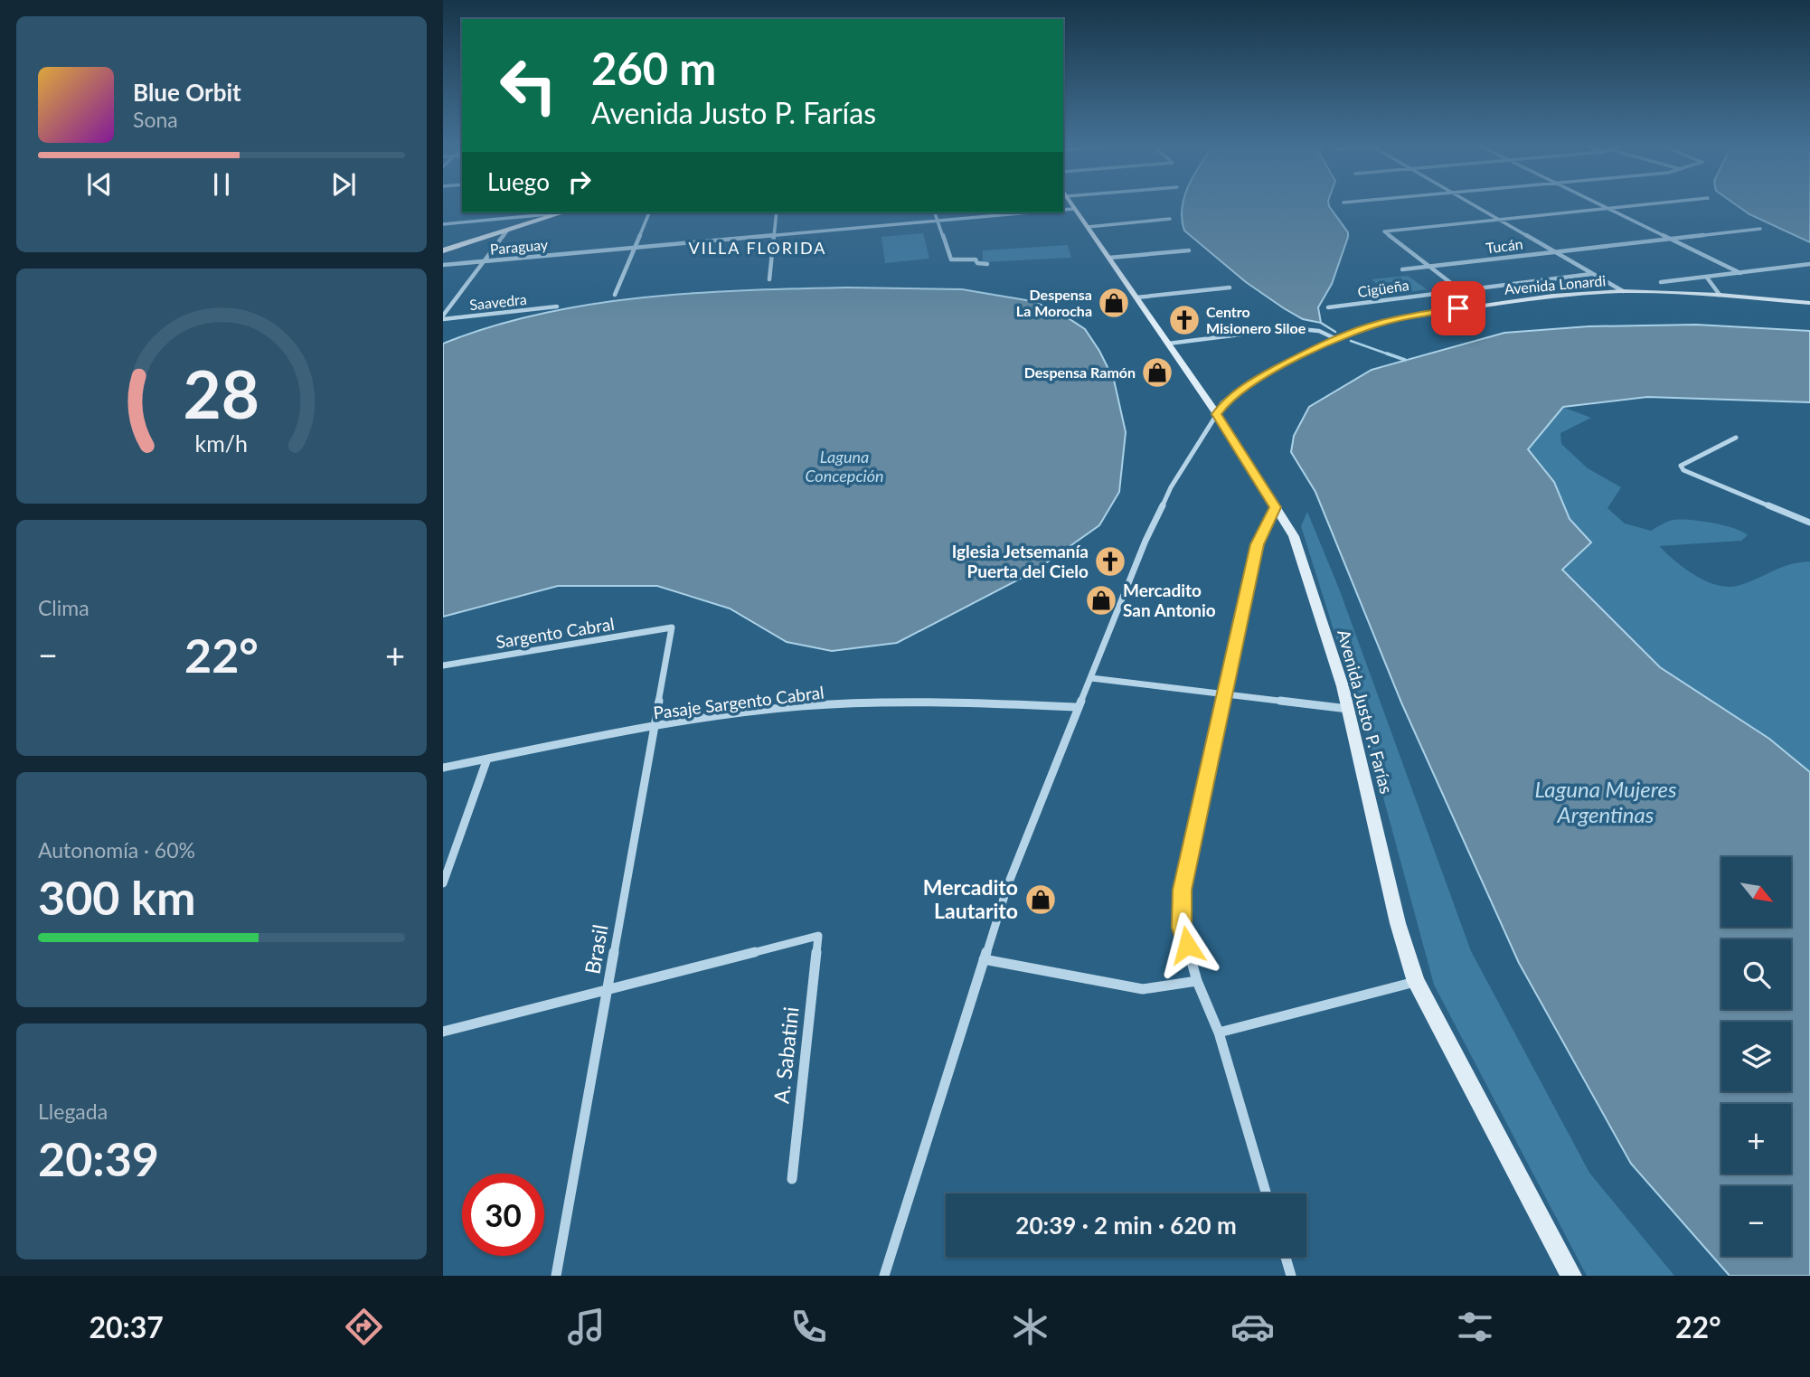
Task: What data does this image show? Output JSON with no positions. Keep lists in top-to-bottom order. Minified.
{"streets":{"street":["Tucán","Paraguay","Avenida Lonardi","Cigüeña","Saavedra","Sargento Cabral","Pasaje Sargento Cabral","Avenida Justo P. Farías","Brasil","A. Sabatini"]},"crossings":[["Avenida Lonardi","Avenida Justo P. Farías"],["Sargento Cabral","Brasil"],["Pasaje Sargento Cabral","Brasil"],["Brasil","A. Sabatini"]],"districts":["VILLA FLORIDA"],"water":["Laguna Concepción","Laguna Mujeres Argentinas"],"places":{"shop":["Despensa La Morocha","Despensa Ramón","Mercadito San Antonio","Mercadito Lautarito"],"church":["Centro Misionero Siloe","Iglesia Jetsemanía Puerta del Cielo"]},"north":"bottom right","page":{"turn":["260 m","Avenida Justo P. Farías"],"song":["Blue Orbit","Sona"],"then":"Luego","tile":["Clima",["Autonomía · 60%","300 km"],["Llegada","20:39"]],"heat":["−","22°","+"],"map_buttons":["+","−"],"limit":"30","trip":"20:39 · 2 min · 620 m","tabs":["20:37","22°"],"gauge":["28","km/h"]}}
